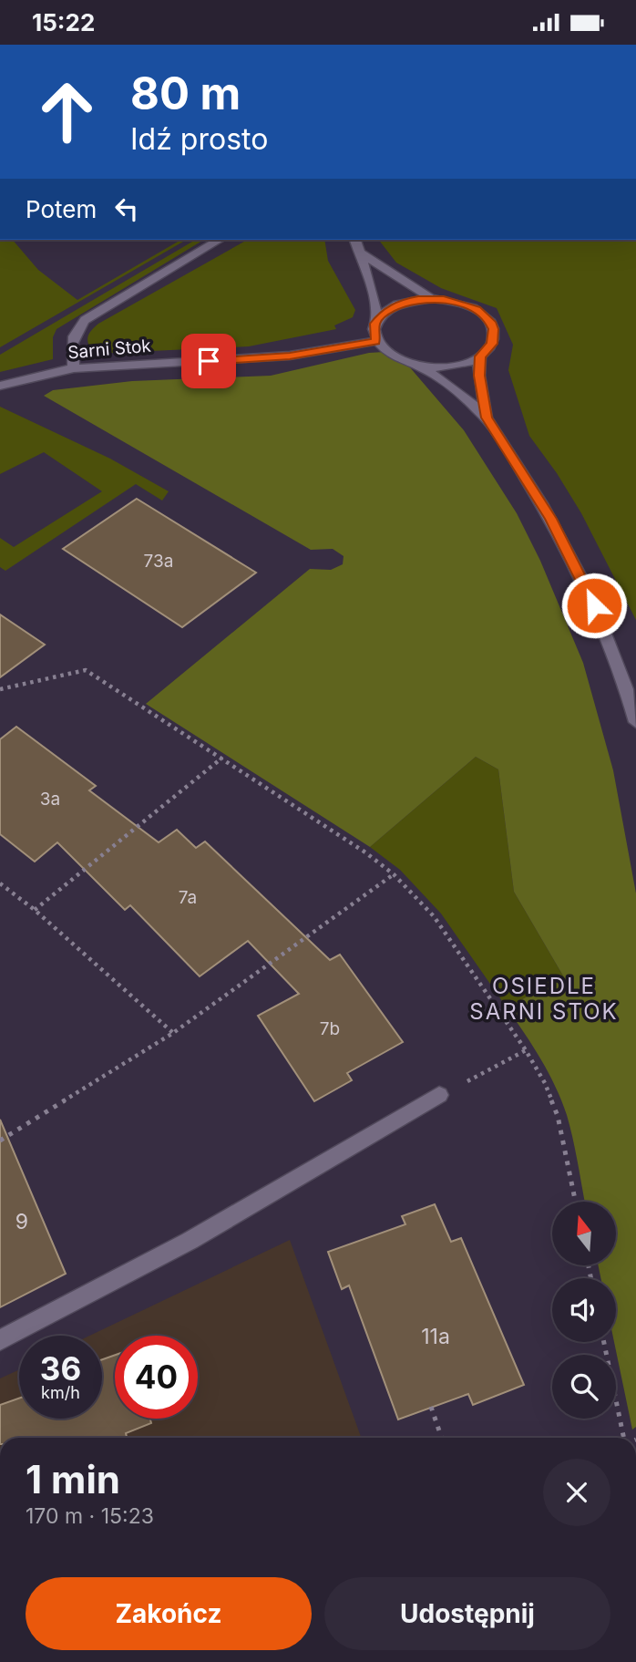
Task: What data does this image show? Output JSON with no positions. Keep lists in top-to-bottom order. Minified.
{"streets":{"street":["Sarni Stok"]},"districts":["OSIEDLE SARNI STOK"],"house_numbers":["73a","3a","7a","7b","9","11a"],"north":"top","page":{"status":"15:22","turn":["80 m","Idź prosto"],"then":"Potem","speed":"36 km/h","limit":"40","heading":["1 min","170 m · 15:23"],"buttons":["Zakończ","Udostępnij"]}}
